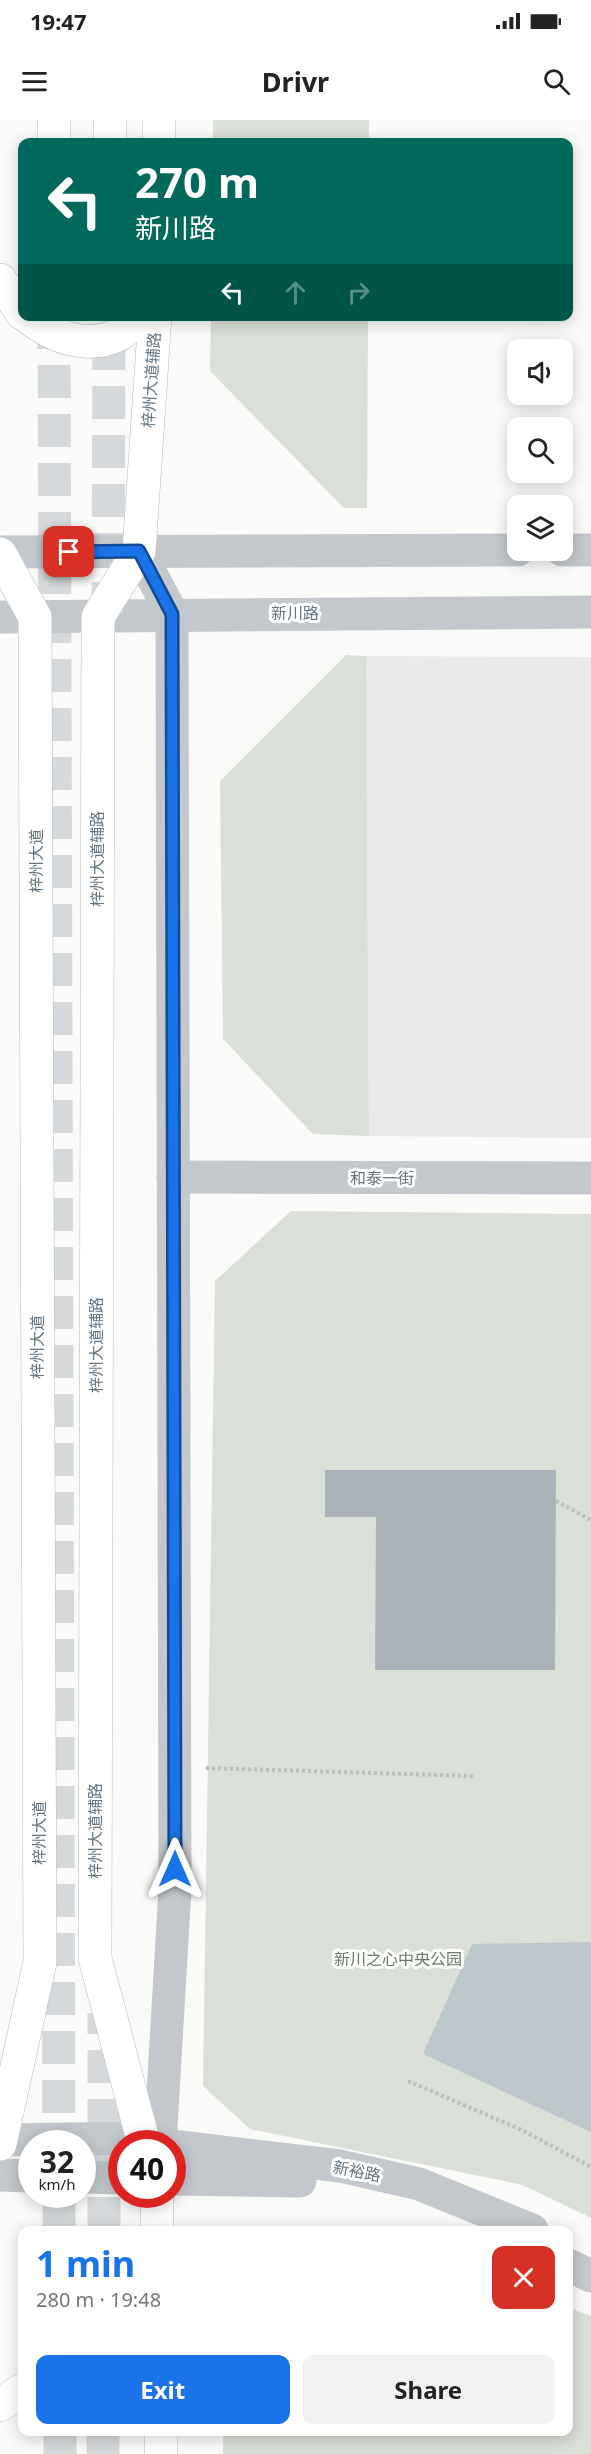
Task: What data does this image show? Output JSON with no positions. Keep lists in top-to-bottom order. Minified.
{"streets":{"main road":["梓州大道辅路","梓州大道"],"street":["新川路","和泰一街","新裕路"]},"crossings":[["梓州大道辅路","新川路"],["新川路","梓州大道"],["梓州大道","新裕路"]],"parks":["新川之心中央公园"],"page":{"status":"19:47","header":"Drivr","turn":["270 m","新川路"],"speed":"32 km/h","limit":"40","heading":["1 min","280 m · 19:48"],"buttons":["Exit","Share"]}}
